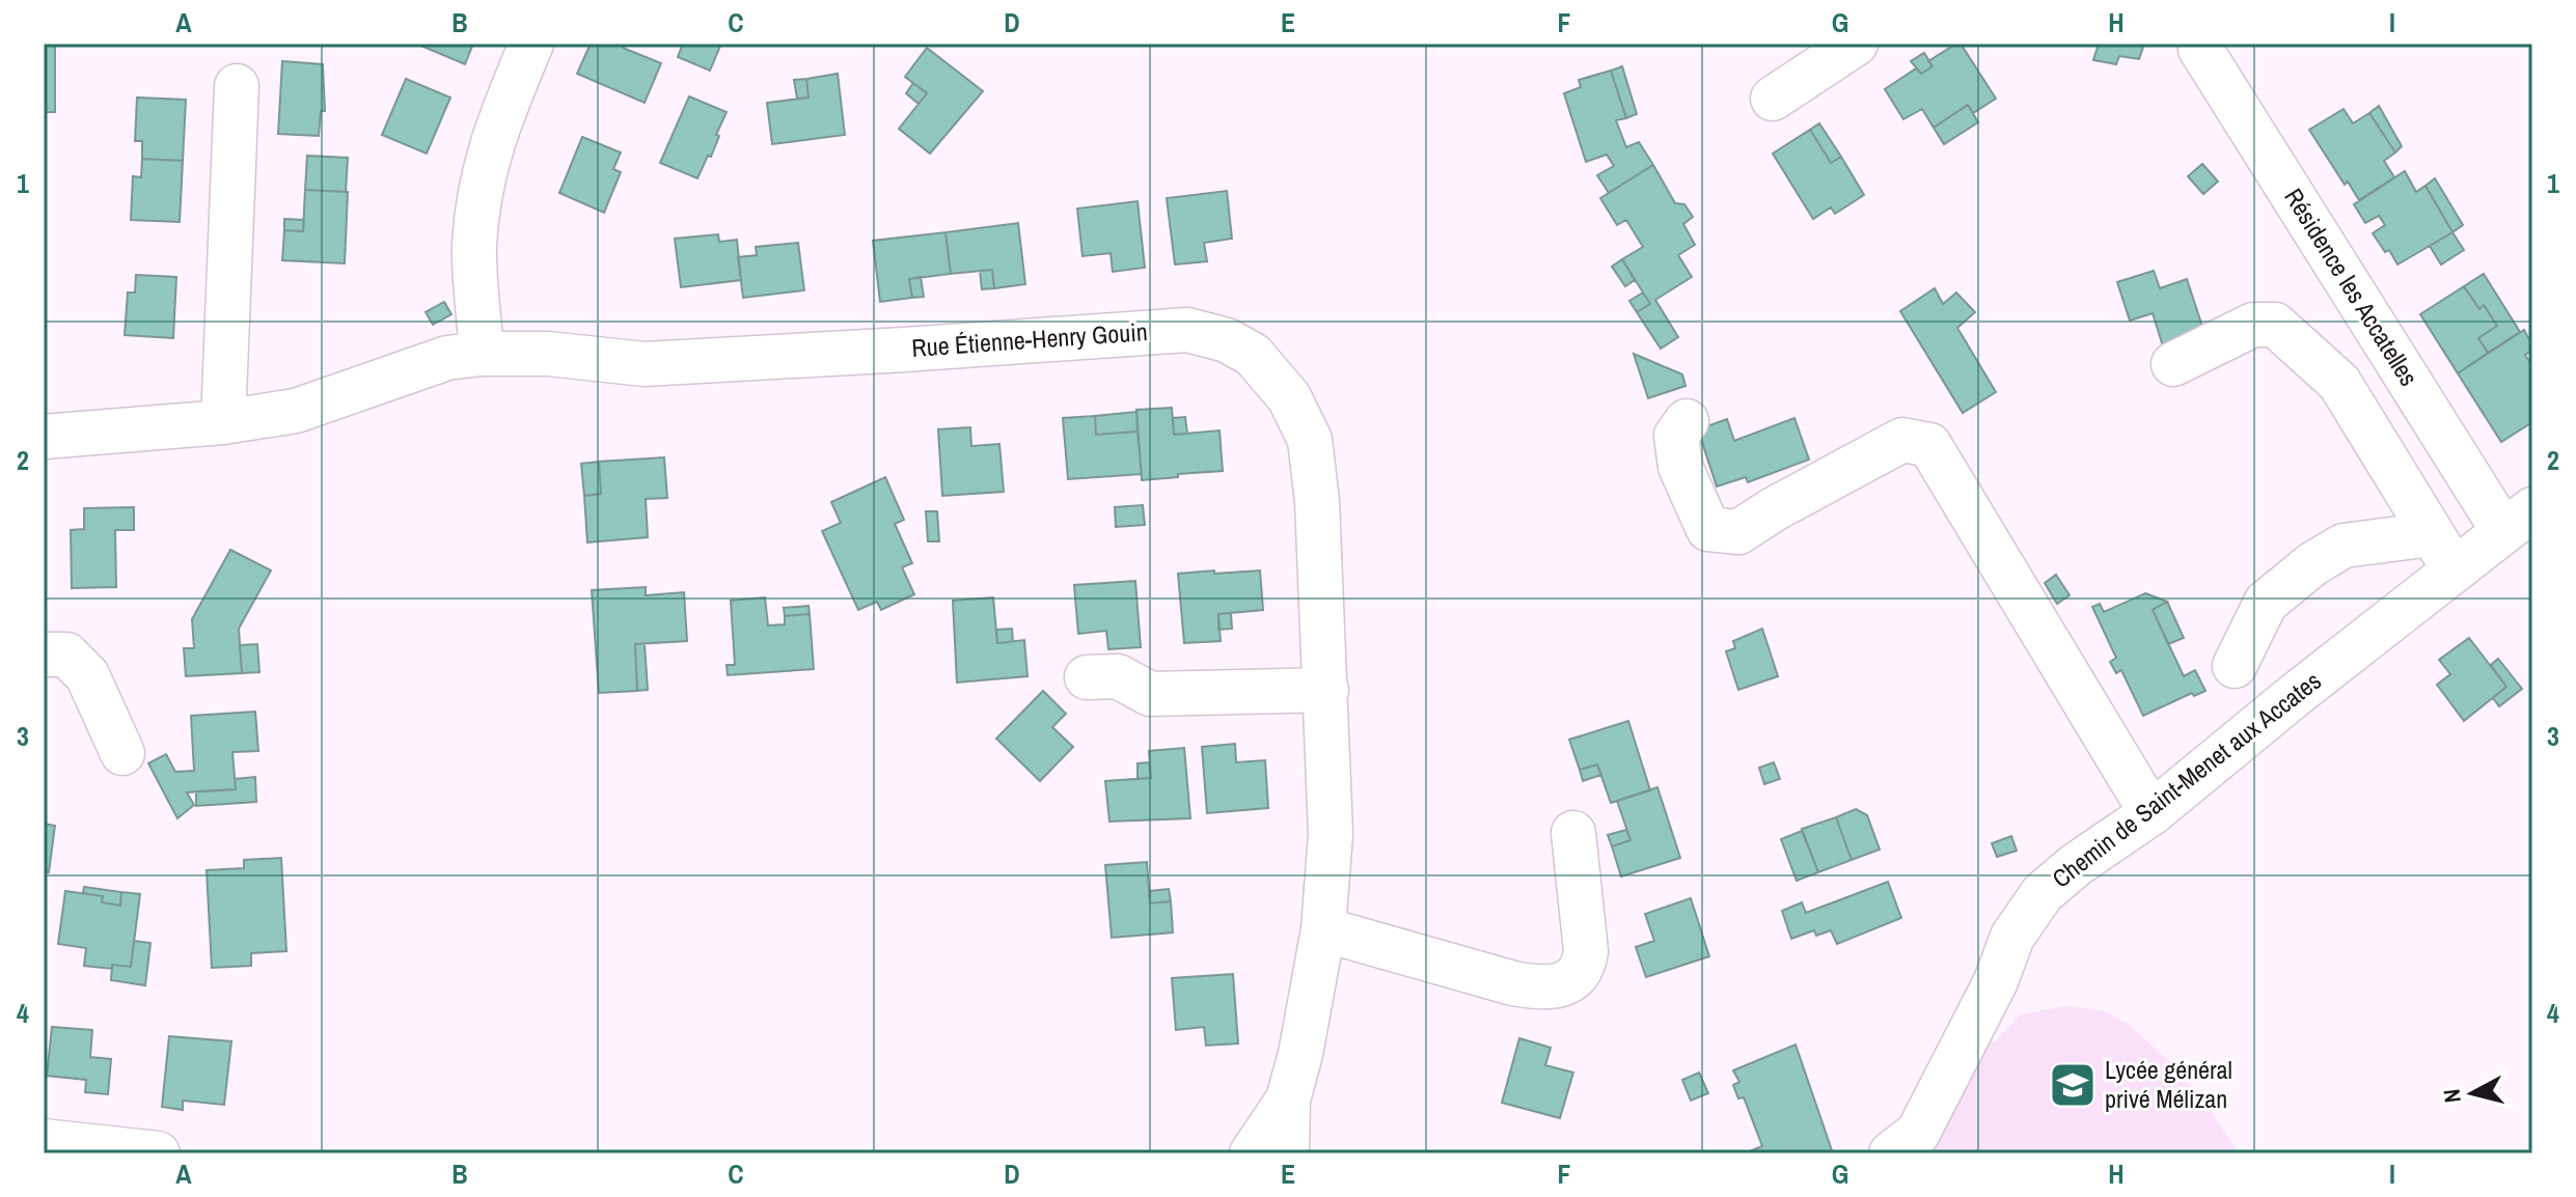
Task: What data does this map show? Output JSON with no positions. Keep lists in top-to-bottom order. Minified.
{"streets":{"street":["Résidence les Accatelles","Rue Étienne-Henry Gouin","Chemin de Saint-Menet aux Accates"]},"crossings":[["Résidence les Accatelles","Chemin de Saint-Menet aux Accates"]],"places":{"school or university":["Lycée général privé Mélizan"]},"north":"left","grid":{"columns":["A","B","C","D","E","F","G","H","I"],"rows":["1","2","3","4"]}}
